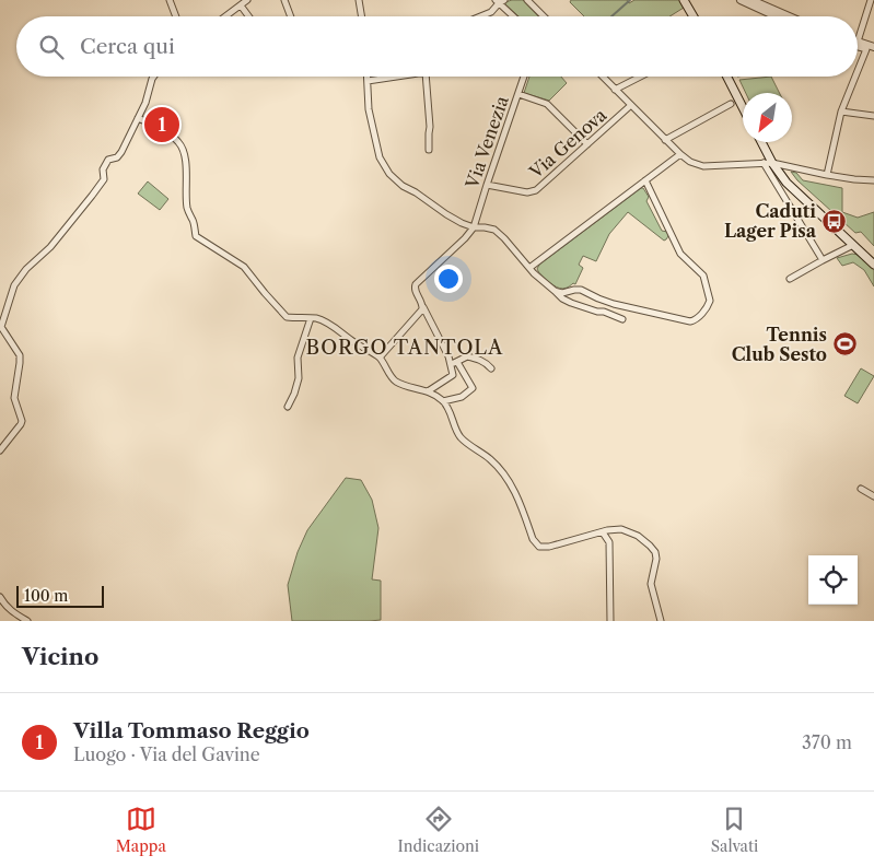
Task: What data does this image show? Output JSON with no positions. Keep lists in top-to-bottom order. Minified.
{"streets":{"street":["Via Venezia","Via Genova"]},"crossings":[["Via Venezia","Via Genova"]],"districts":["BORGO TANTOLA"],"places":{"bus stop":["Caduti Lager Pisa"],"sports":["Tennis Club Sesto"]},"scale_bar":"100 m","north":"bottom left","page":{"search":"Cerca qui","pins":"1","scale":"100 m","heading":"Vicino","list":[{"mark":"1","name":"Villa Tommaso Reggio","note":"Luogo · Via del Gavine","value":"370 m"}],"nav":["Mappa","Indicazioni","Salvati"]}}
